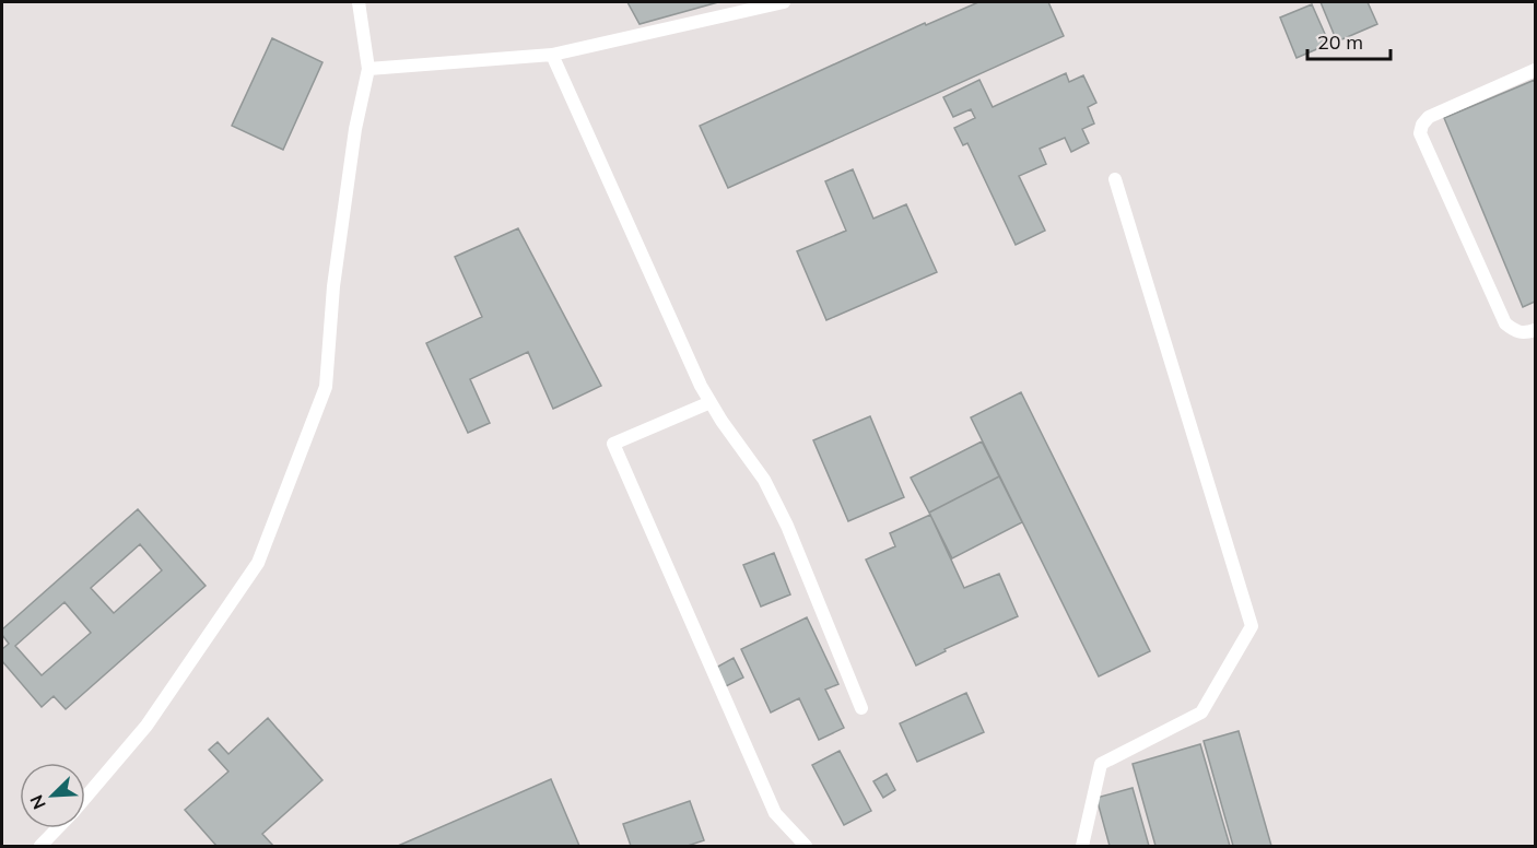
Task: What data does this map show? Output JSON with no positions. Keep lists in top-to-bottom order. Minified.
{"scale_bar":"20 m","north":"bottom left"}
